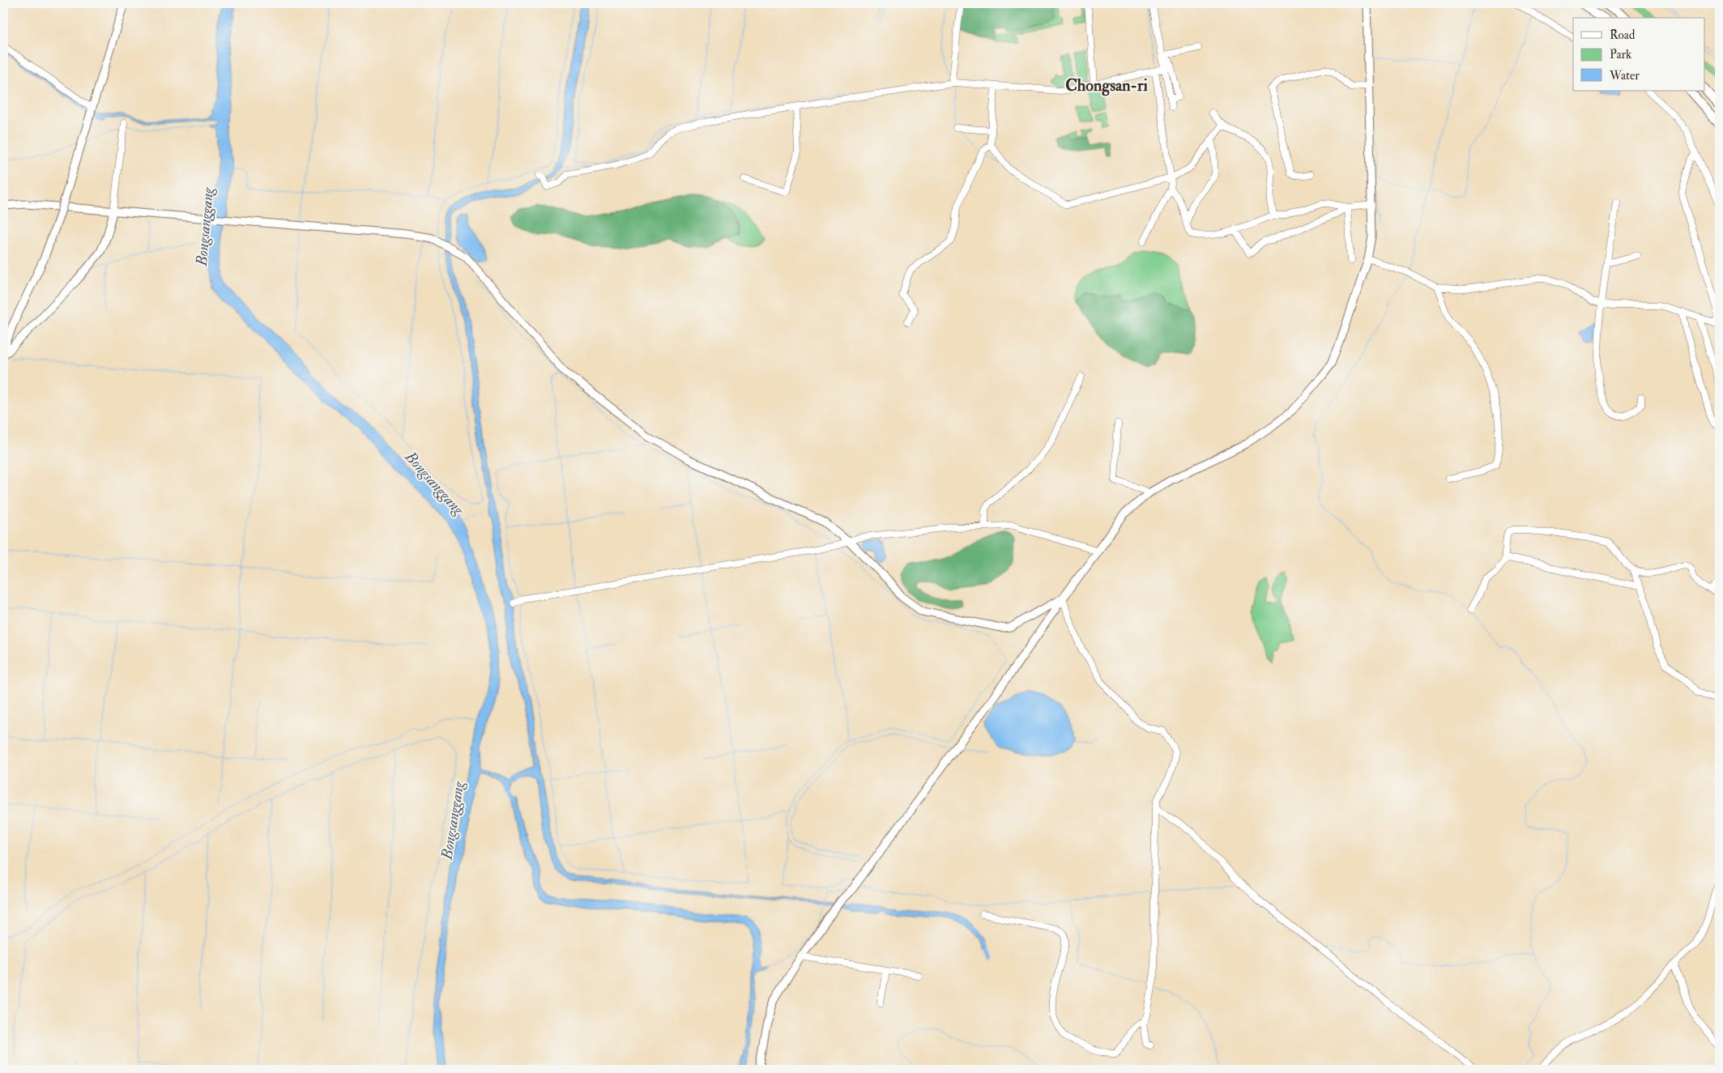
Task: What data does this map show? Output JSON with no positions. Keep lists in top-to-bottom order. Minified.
{"districts":["Chongsan-ri"],"water":["Bongsanggang"],"legend":["Road","Park","Water"]}
